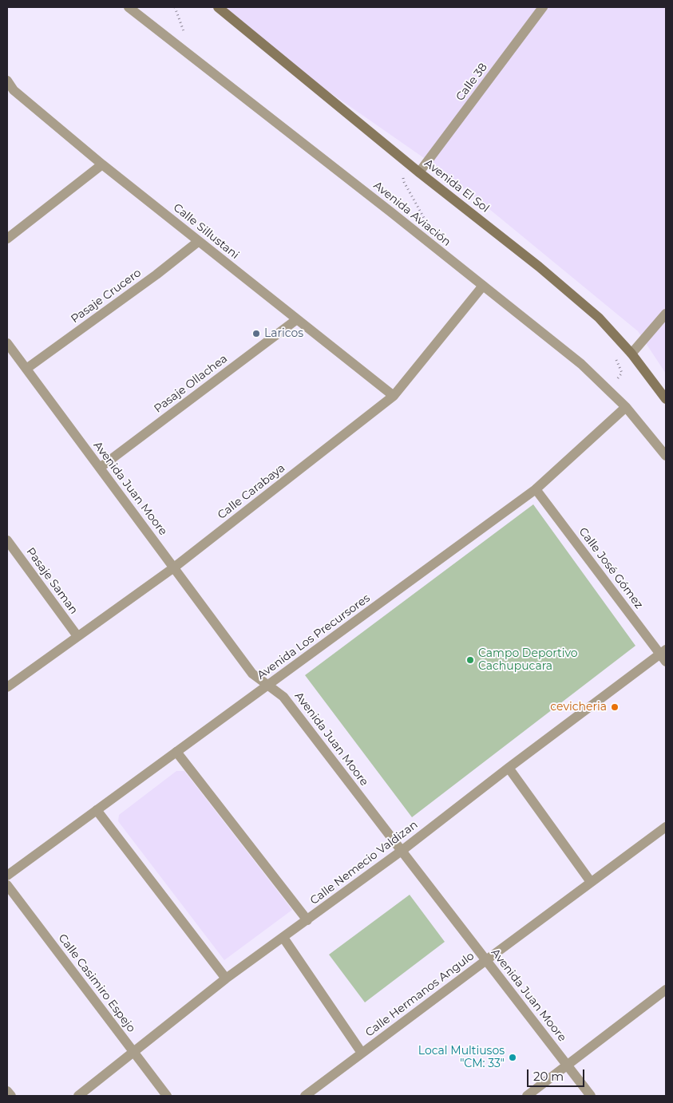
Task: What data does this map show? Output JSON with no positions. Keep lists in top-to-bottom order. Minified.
{"streets":{"main road":["Avenida El Sol"],"street":["Calle 38","Avenida Aviación","Calle Sillustani","Pasaje Crucero","Pasaje Ollachea","Avenida Juan Moore","Calle Carabaya","Calle José Gómez","Pasaje Saman","Avenida Los Precursores","Calle Nemecio Valdizan","Calle Casimiro Espejo","Calle Hermanos Angulo"]},"crossings":[["Calle 38","Avenida El Sol"],["Avenida Aviación","Calle Carabaya"],["Avenida Aviación","Avenida Los Precursores"],["Calle Sillustani","Pasaje Crucero"],["Calle Sillustani","Pasaje Ollachea"],["Calle Sillustani","Calle Carabaya"],["Pasaje Crucero","Avenida Juan Moore"],["Pasaje Ollachea","Avenida Juan Moore"],["Avenida Juan Moore","Calle Carabaya"],["Avenida Juan Moore","Avenida Los Precursores"],["Avenida Juan Moore","Calle Nemecio Valdizan"],["Avenida Juan Moore","Calle Hermanos Angulo"],["Calle Carabaya","Pasaje Saman"],["Calle José Gómez","Avenida Los Precursores"],["Calle José Gómez","Calle Nemecio Valdizan"],["Calle Nemecio Valdizan","Calle Casimiro Espejo"]],"places":["Laricos","Campo Deportivo Cachupucara","cevicheria","Local Multiusos \"CM: 33\""],"scale_bar":"20 m"}
